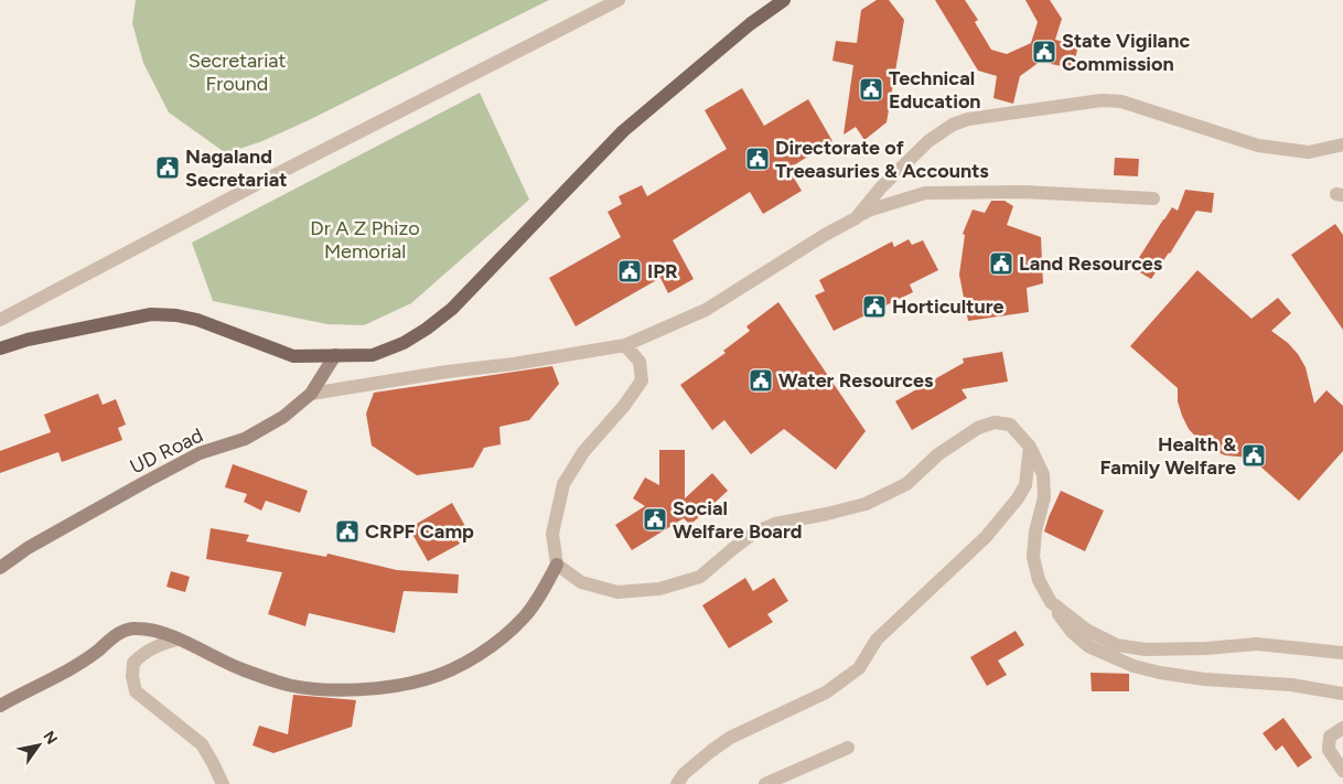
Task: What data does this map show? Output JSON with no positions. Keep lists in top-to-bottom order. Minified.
{"streets":{"main road":["UD Road"]},"parks":["Secretariat Fround","Dr A Z Phizo Memorial"],"places":{"public building":["State Vigilanc Commission","Technical Education","Directorate of Treeasuries & Accounts","Nagaland Secretariat","Land Resources","IPR","Horticulture","Water Resources","Health & Family Welfare","Social Welfare Board","CRPF Camp"]},"north":"top right"}
